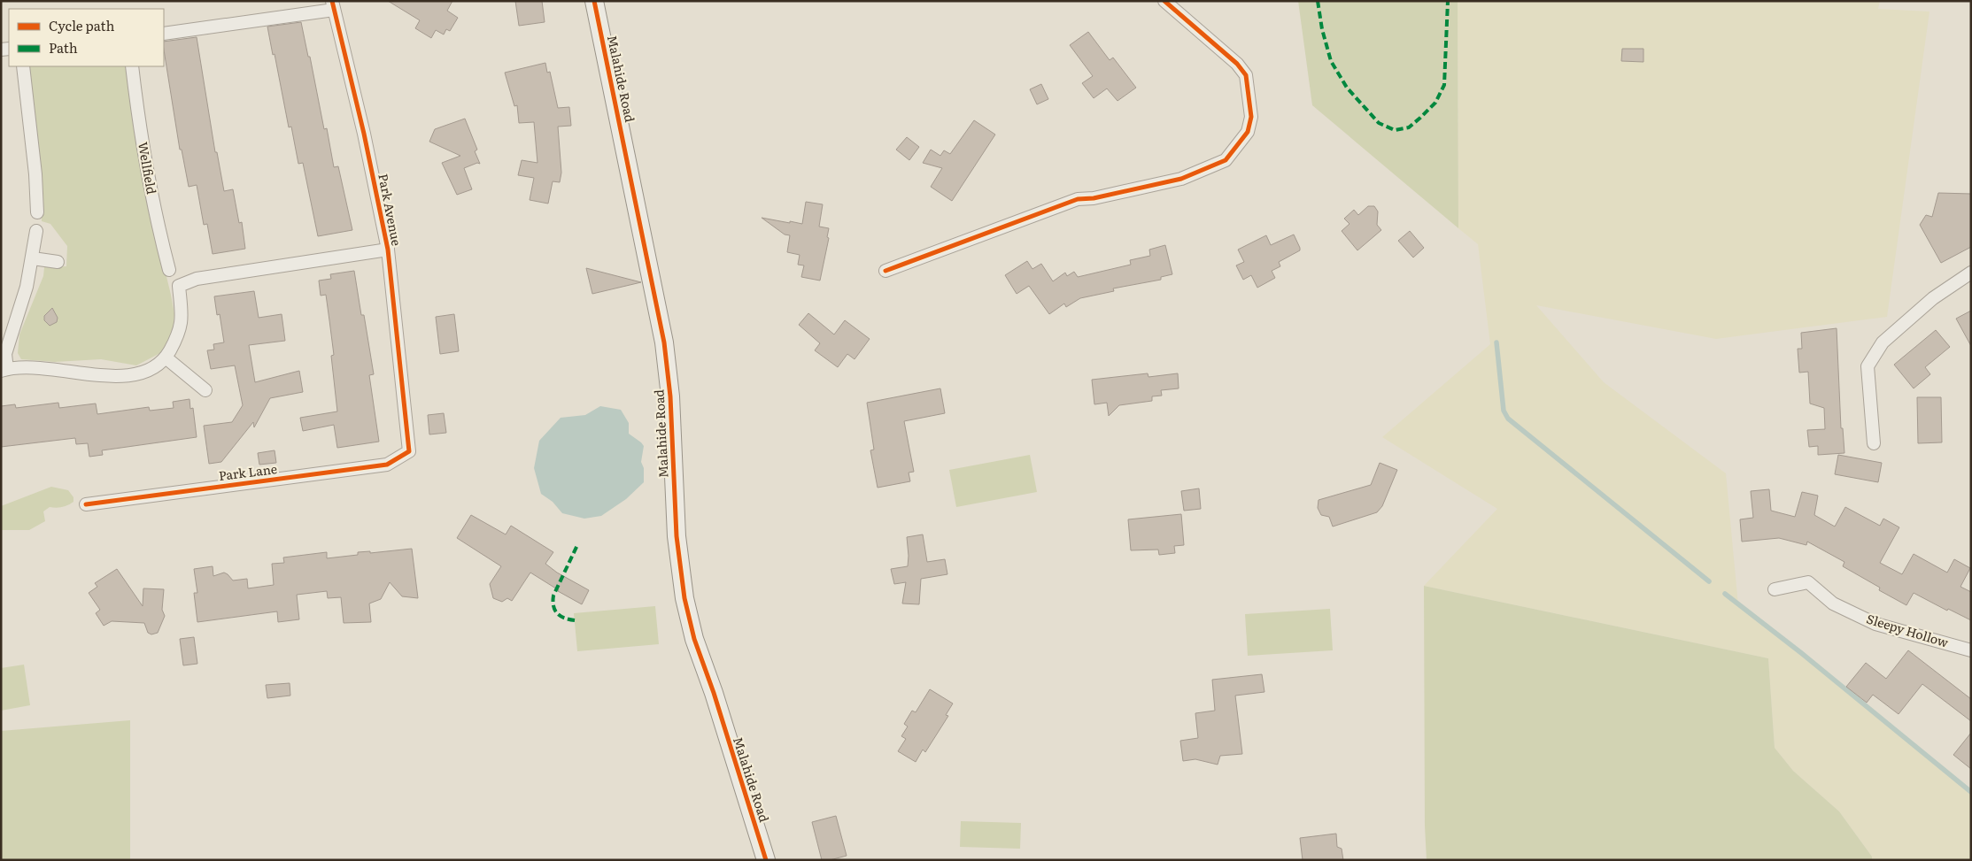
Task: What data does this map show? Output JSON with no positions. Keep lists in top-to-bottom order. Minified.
{"streets":{"main road":["Malahide Road"],"street":["Wellfield","Park Avenue","Park Lane","Sleepy Hollow"]},"crossings":[["Park Avenue","Park Lane"]],"legend":["Cycle path","Path"]}
